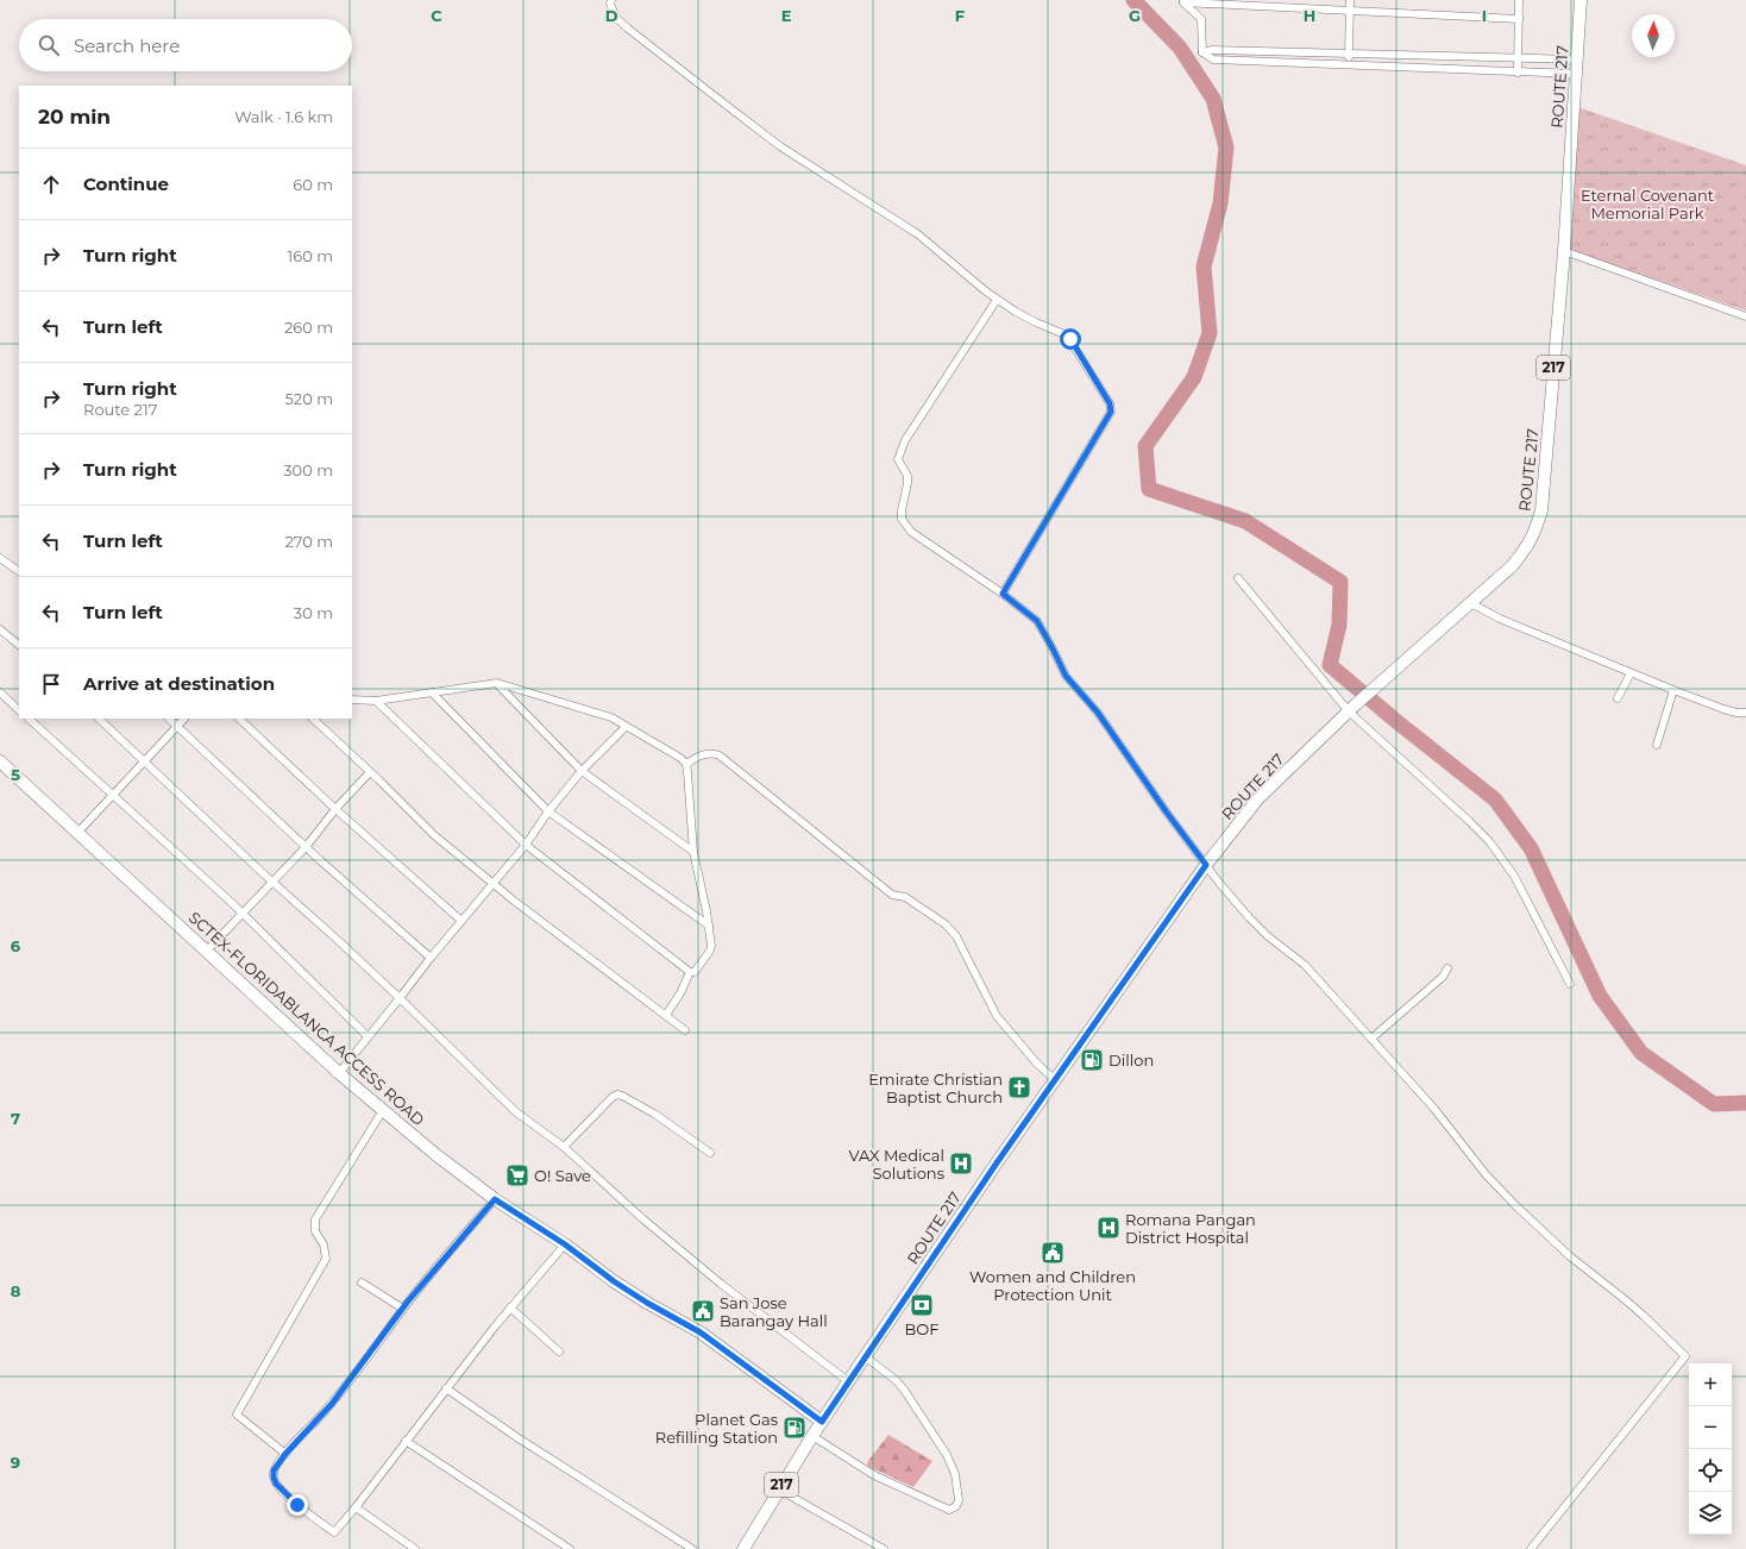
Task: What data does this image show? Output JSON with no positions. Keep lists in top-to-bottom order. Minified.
{"streets":{"main road":["ROUTE 217","217","SCTEX-FLORIDABLANCA ACCESS ROAD"]},"crossings":[["ROUTE 217","SCTEX-FLORIDABLANCA ACCESS ROAD"]],"parks":["Eternal Covenant Memorial Park"],"places":{"fuel station":["Dillon","Planet Gas Refilling Station"],"church":["Emirate Christian Baptist Church"],"hospital":["VAX Medical Solutions","Romana Pangan District Hospital"],"supermarket":["O! Save"],"public building":["Women and Children Protection Unit","San Jose Barangay Hall"],"bank":["BOF"]},"north":"top","page":{"search":"Search here","heading":["20 min","Walk · 1.6 km"],"list":[["Continue","60 m"],["Turn right","160 m"],["Turn left","260 m"],["Turn right","Route 217","520 m"],["Turn right","300 m"],["Turn left","270 m"],["Turn left","30 m"],"Arrive at destination"],"map_buttons":["+","−"]},"grid":{"columns":["C","D","E","F","G","H","I"],"rows":["5","6","7","8","9"]}}
